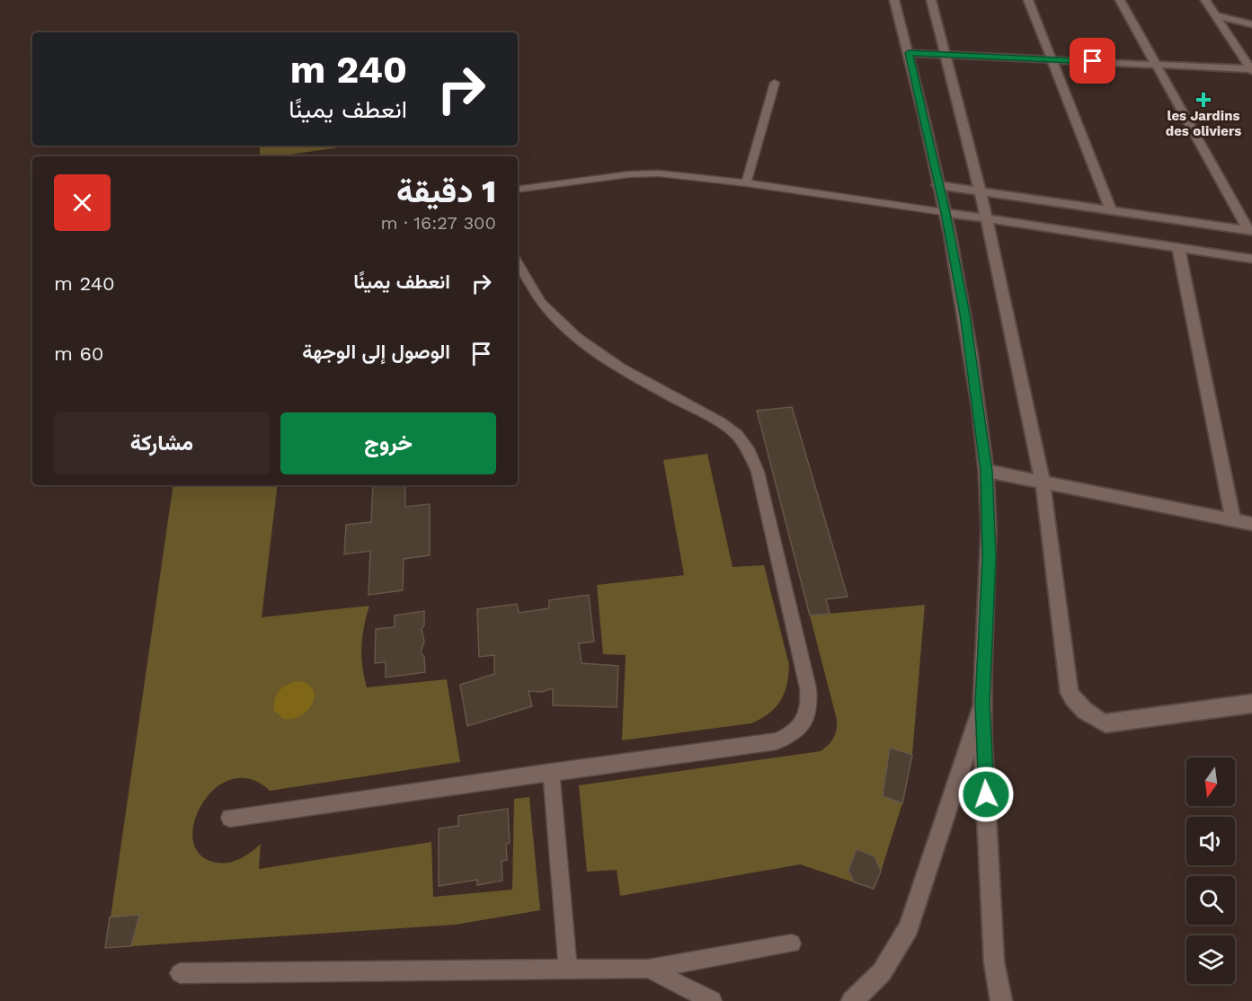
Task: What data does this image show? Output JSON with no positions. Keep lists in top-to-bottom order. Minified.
{"places":{"health":["les Jardins des oliviers"]},"north":"bottom","page":{"turn":["240 m","انعطف يمينًا"],"heading":["1 دقيقة","300 m · 16:27"],"list":[{"name":"انعطف يمينًا","value":"240 m"},{"name":"الوصول إلى الوجهة","value":"60 m"}],"buttons":["خروج","مشاركة"]}}
